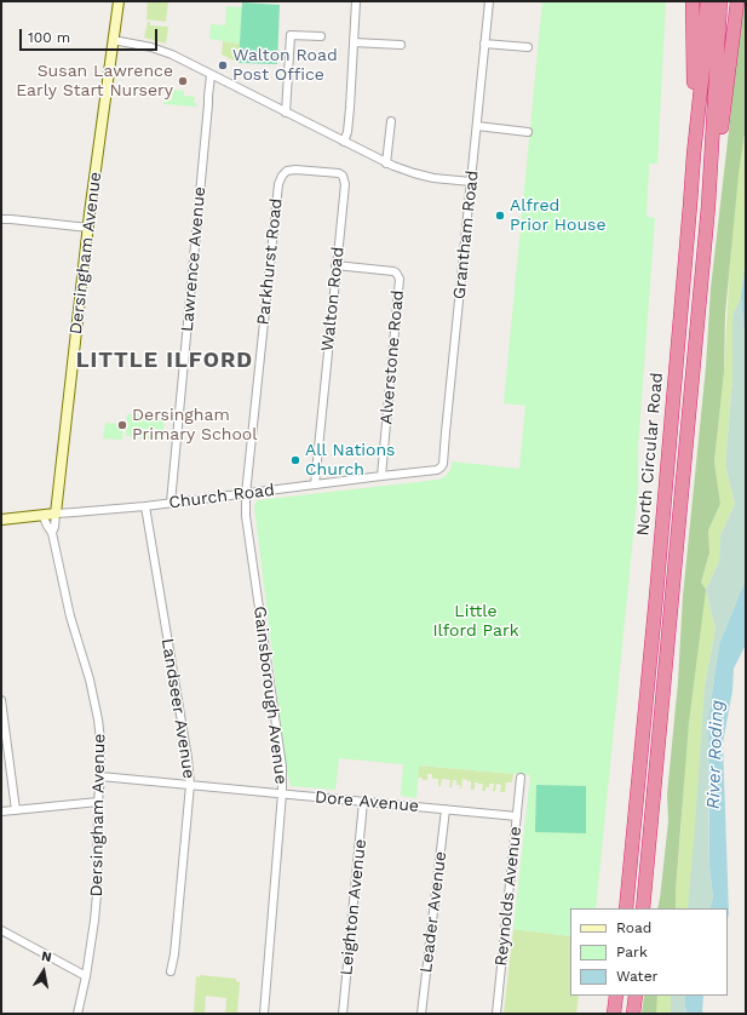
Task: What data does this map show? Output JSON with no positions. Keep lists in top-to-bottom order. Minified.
{"streets":{"highway":["North Circular Road"],"main road":["Dersingham Avenue","Church Road"],"street":["Grantham Road","Lawrence Avenue","Parkhurst Road","Walton Road","Alverstone Road","Gainsborough Avenue","Landseer Avenue","Dore Avenue","Reynolds Avenue","Leighton Avenue","Leader Avenue"]},"crossings":[["Grantham Road","Church Road"],["Dersingham Avenue","Church Road"],["Dersingham Avenue","Dore Avenue"],["Lawrence Avenue","Church Road"],["Parkhurst Road","Walton Road"],["Parkhurst Road","Church Road"],["Parkhurst Road","Gainsborough Avenue"],["Walton Road","Alverstone Road"],["Walton Road","Church Road"],["Alverstone Road","Church Road"],["Church Road","Gainsborough Avenue"],["Church Road","Landseer Avenue"],["Gainsborough Avenue","Dore Avenue"],["Landseer Avenue","Dore Avenue"],["Dore Avenue","Reynolds Avenue"],["Dore Avenue","Leighton Avenue"],["Dore Avenue","Leader Avenue"]],"districts":["LITTLE ILFORD"],"water":["River Roding"],"parks":["Little Ilford Park"],"places":["Walton Road Post Office","Susan Lawrence Early Start Nursery","Alfred Prior House","Dersingham Primary School","All Nations Church"],"legend":["Road","Park","Water"],"scale_bar":"100 m","north":"top"}
